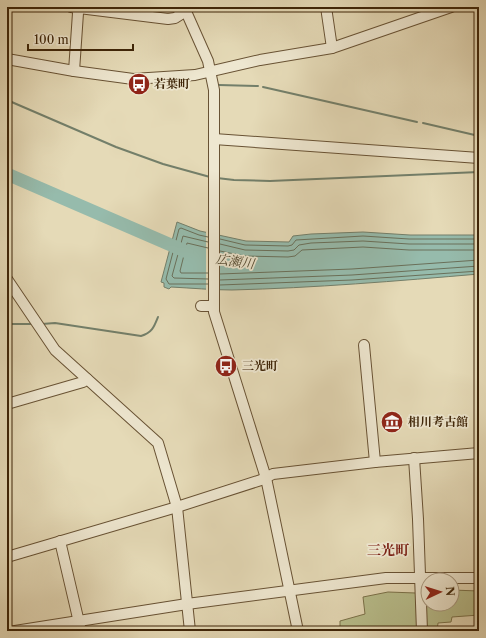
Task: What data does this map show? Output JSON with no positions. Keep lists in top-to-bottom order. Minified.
{"districts":["三光町"],"water":["広瀬川"],"places":{"bus stop":["若葉町","三光町"],"museum":["相川考古館"]},"scale_bar":"100 m","north":"right"}
